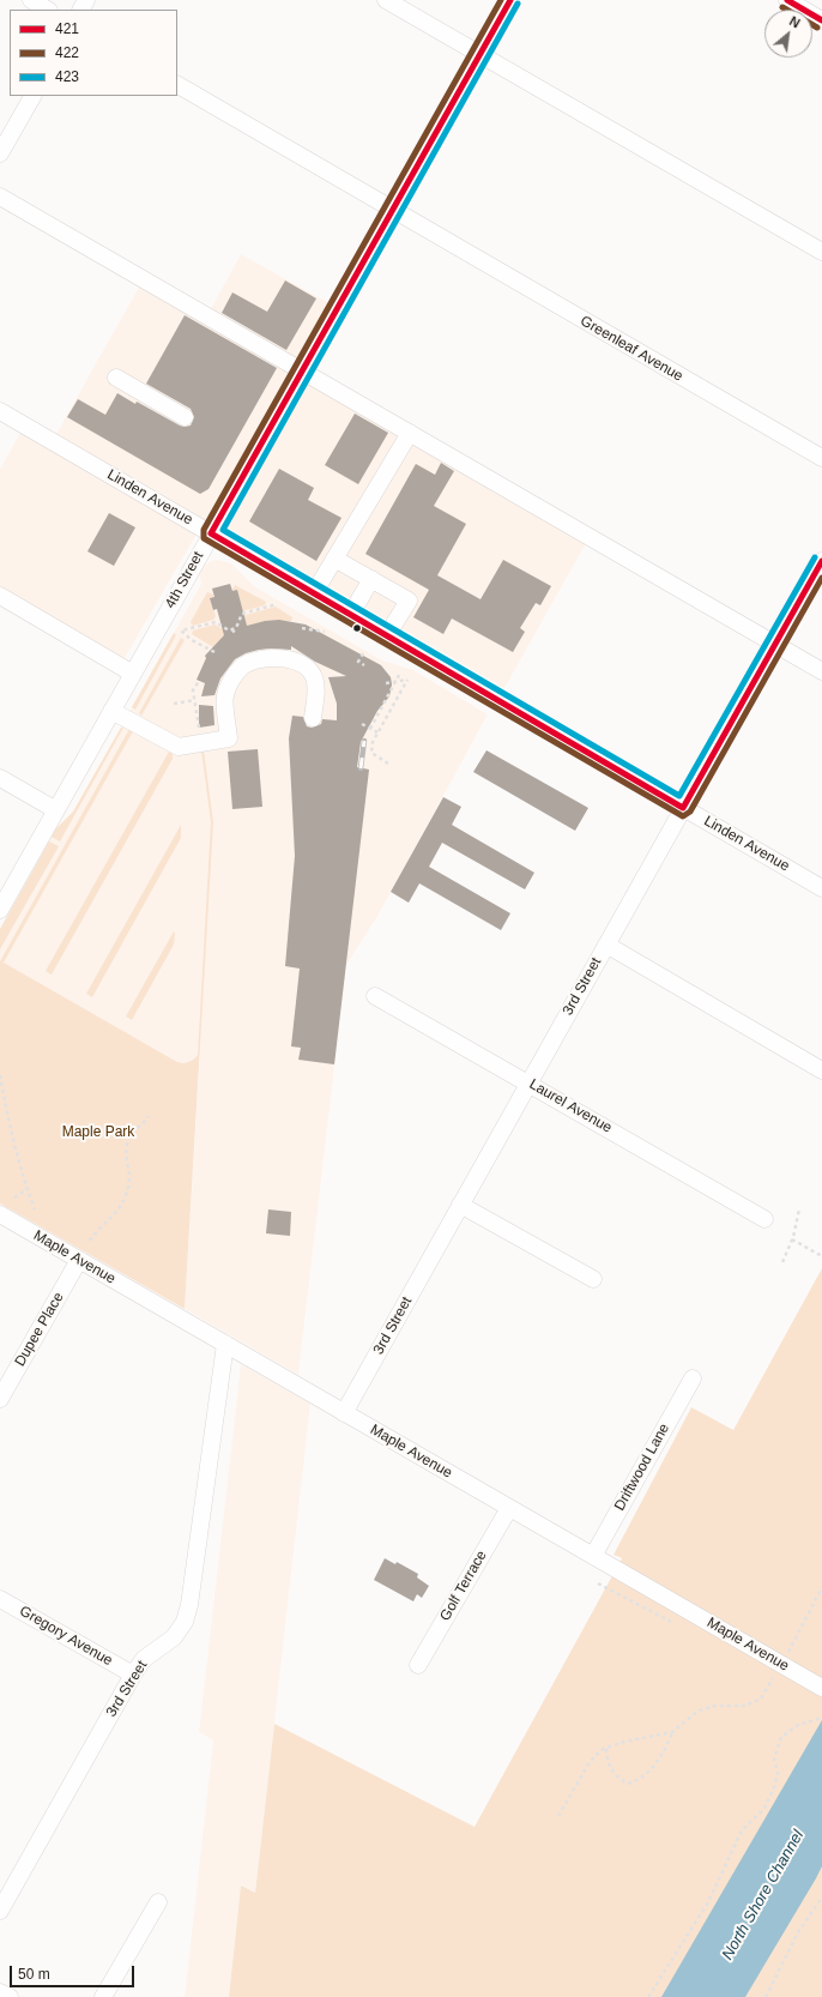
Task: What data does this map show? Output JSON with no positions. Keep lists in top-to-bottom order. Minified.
{"streets":{"street":["Greenleaf Avenue","Linden Avenue","4th Street","3rd Street","Laurel Avenue","Maple Avenue","Dupee Place","Driftwood Lane","Golf Terrace","Gregory Avenue"]},"crossings":[["Greenleaf Avenue","4th Street"],["Linden Avenue","4th Street"],["Linden Avenue","3rd Street"],["3rd Street","Laurel Avenue"],["3rd Street","Maple Avenue"],["3rd Street","Gregory Avenue"],["Maple Avenue","Dupee Place"],["Maple Avenue","Driftwood Lane"],["Maple Avenue","Golf Terrace"]],"water":["North Shore Channel"],"parks":["Maple Park"],"lines":["transit line 421","transit line 422","transit line 423"],"legend":["421","422","423"],"scale_bar":"50 m","north":"top right"}
